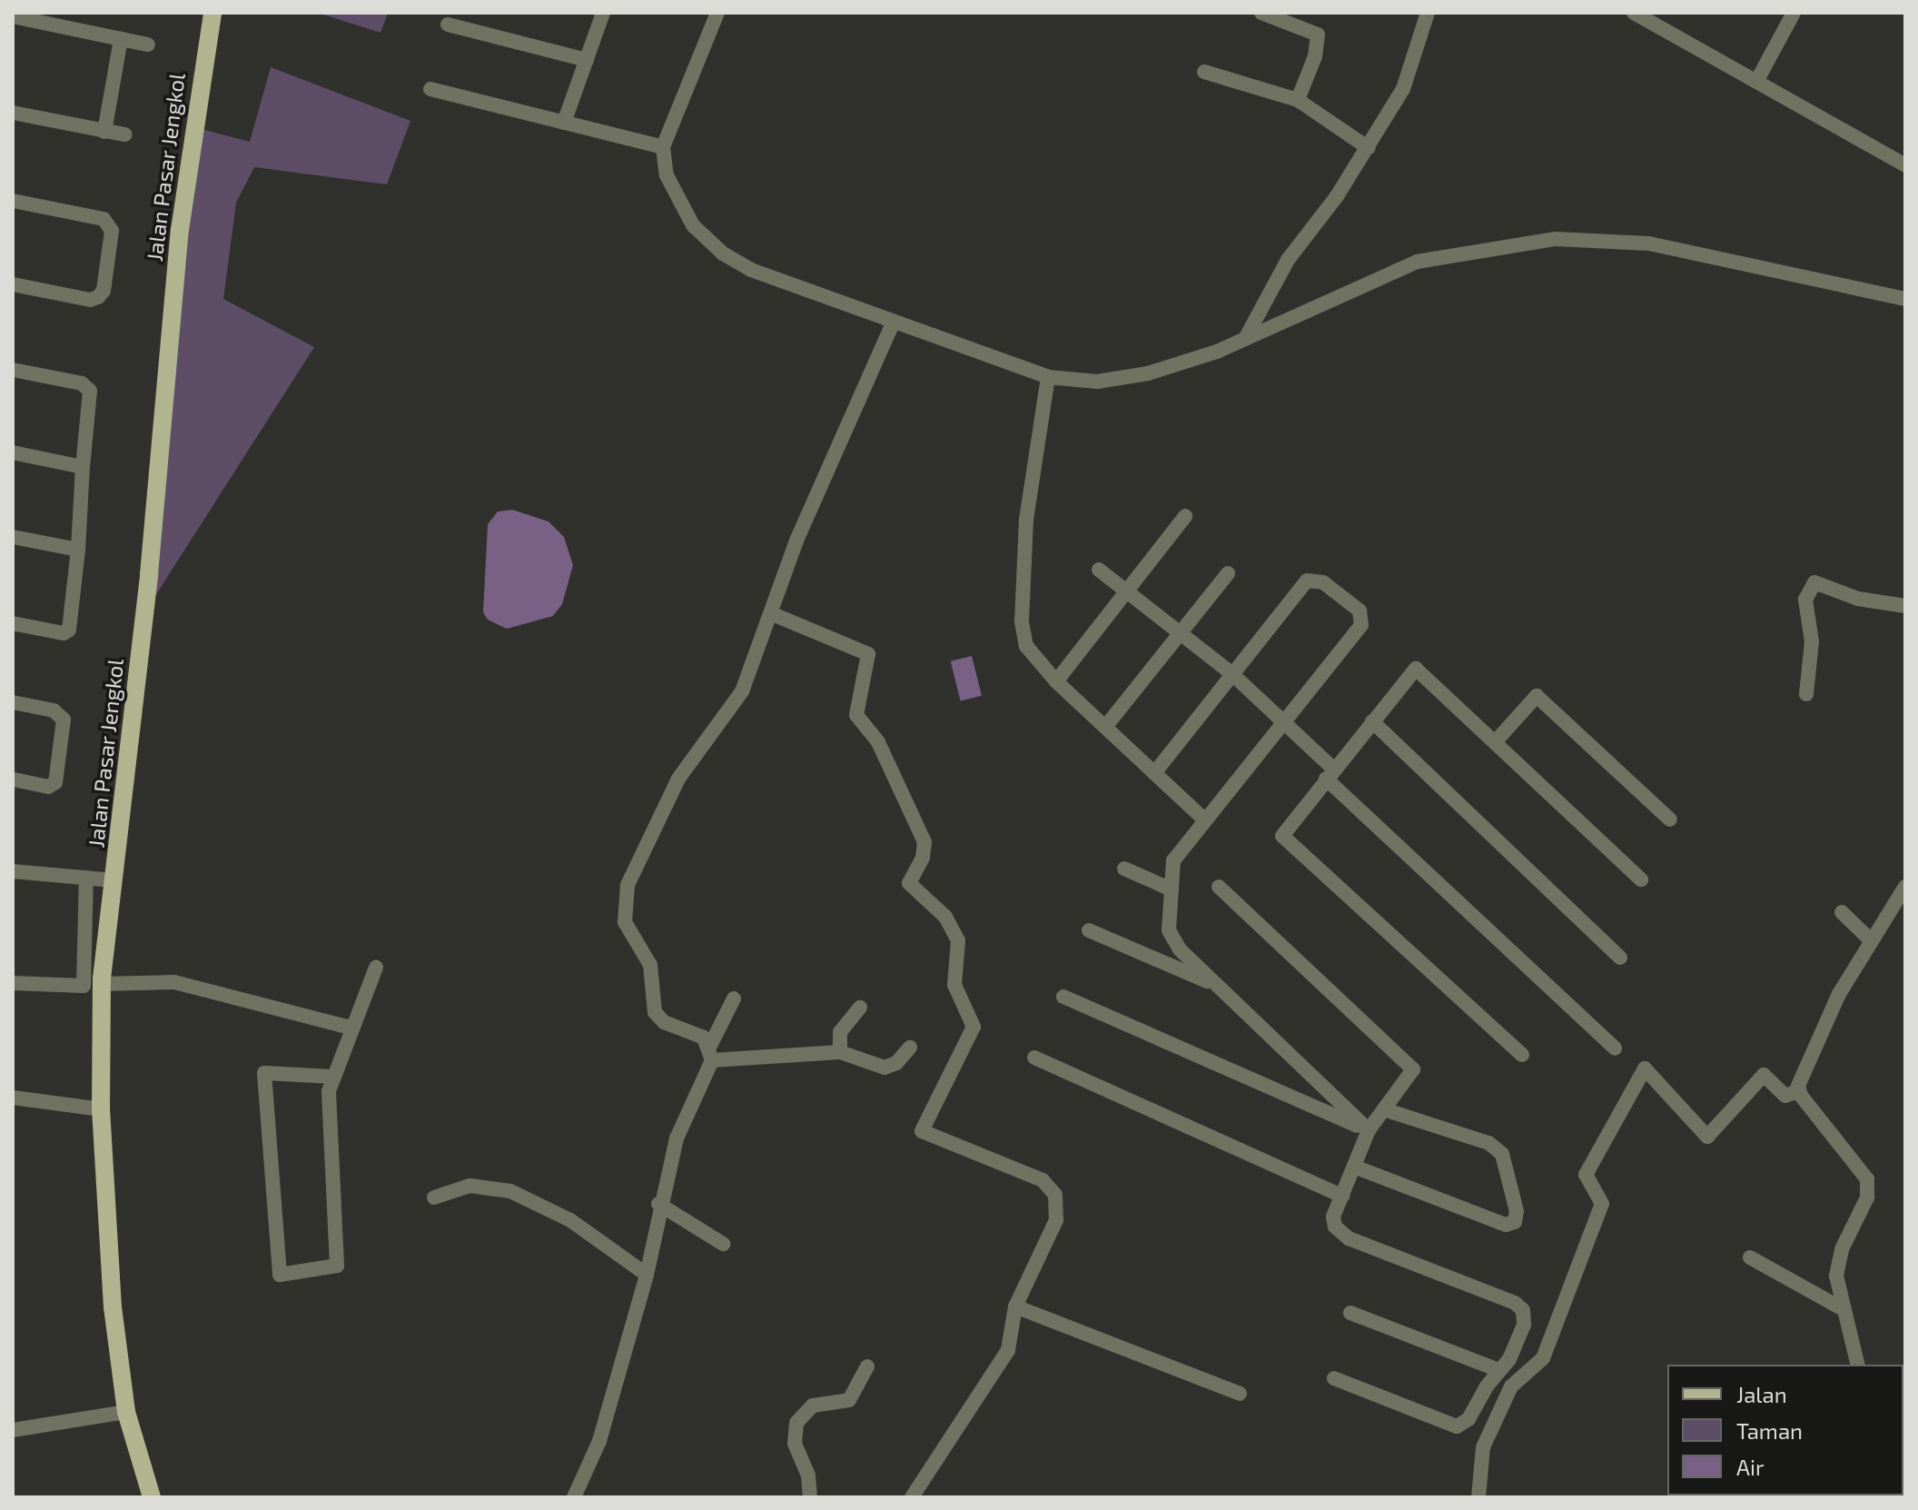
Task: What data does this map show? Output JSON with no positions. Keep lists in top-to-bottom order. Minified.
{"streets":{"main road":["Jalan Pasar Jengkol"]},"legend":["Jalan","Taman","Air"]}
